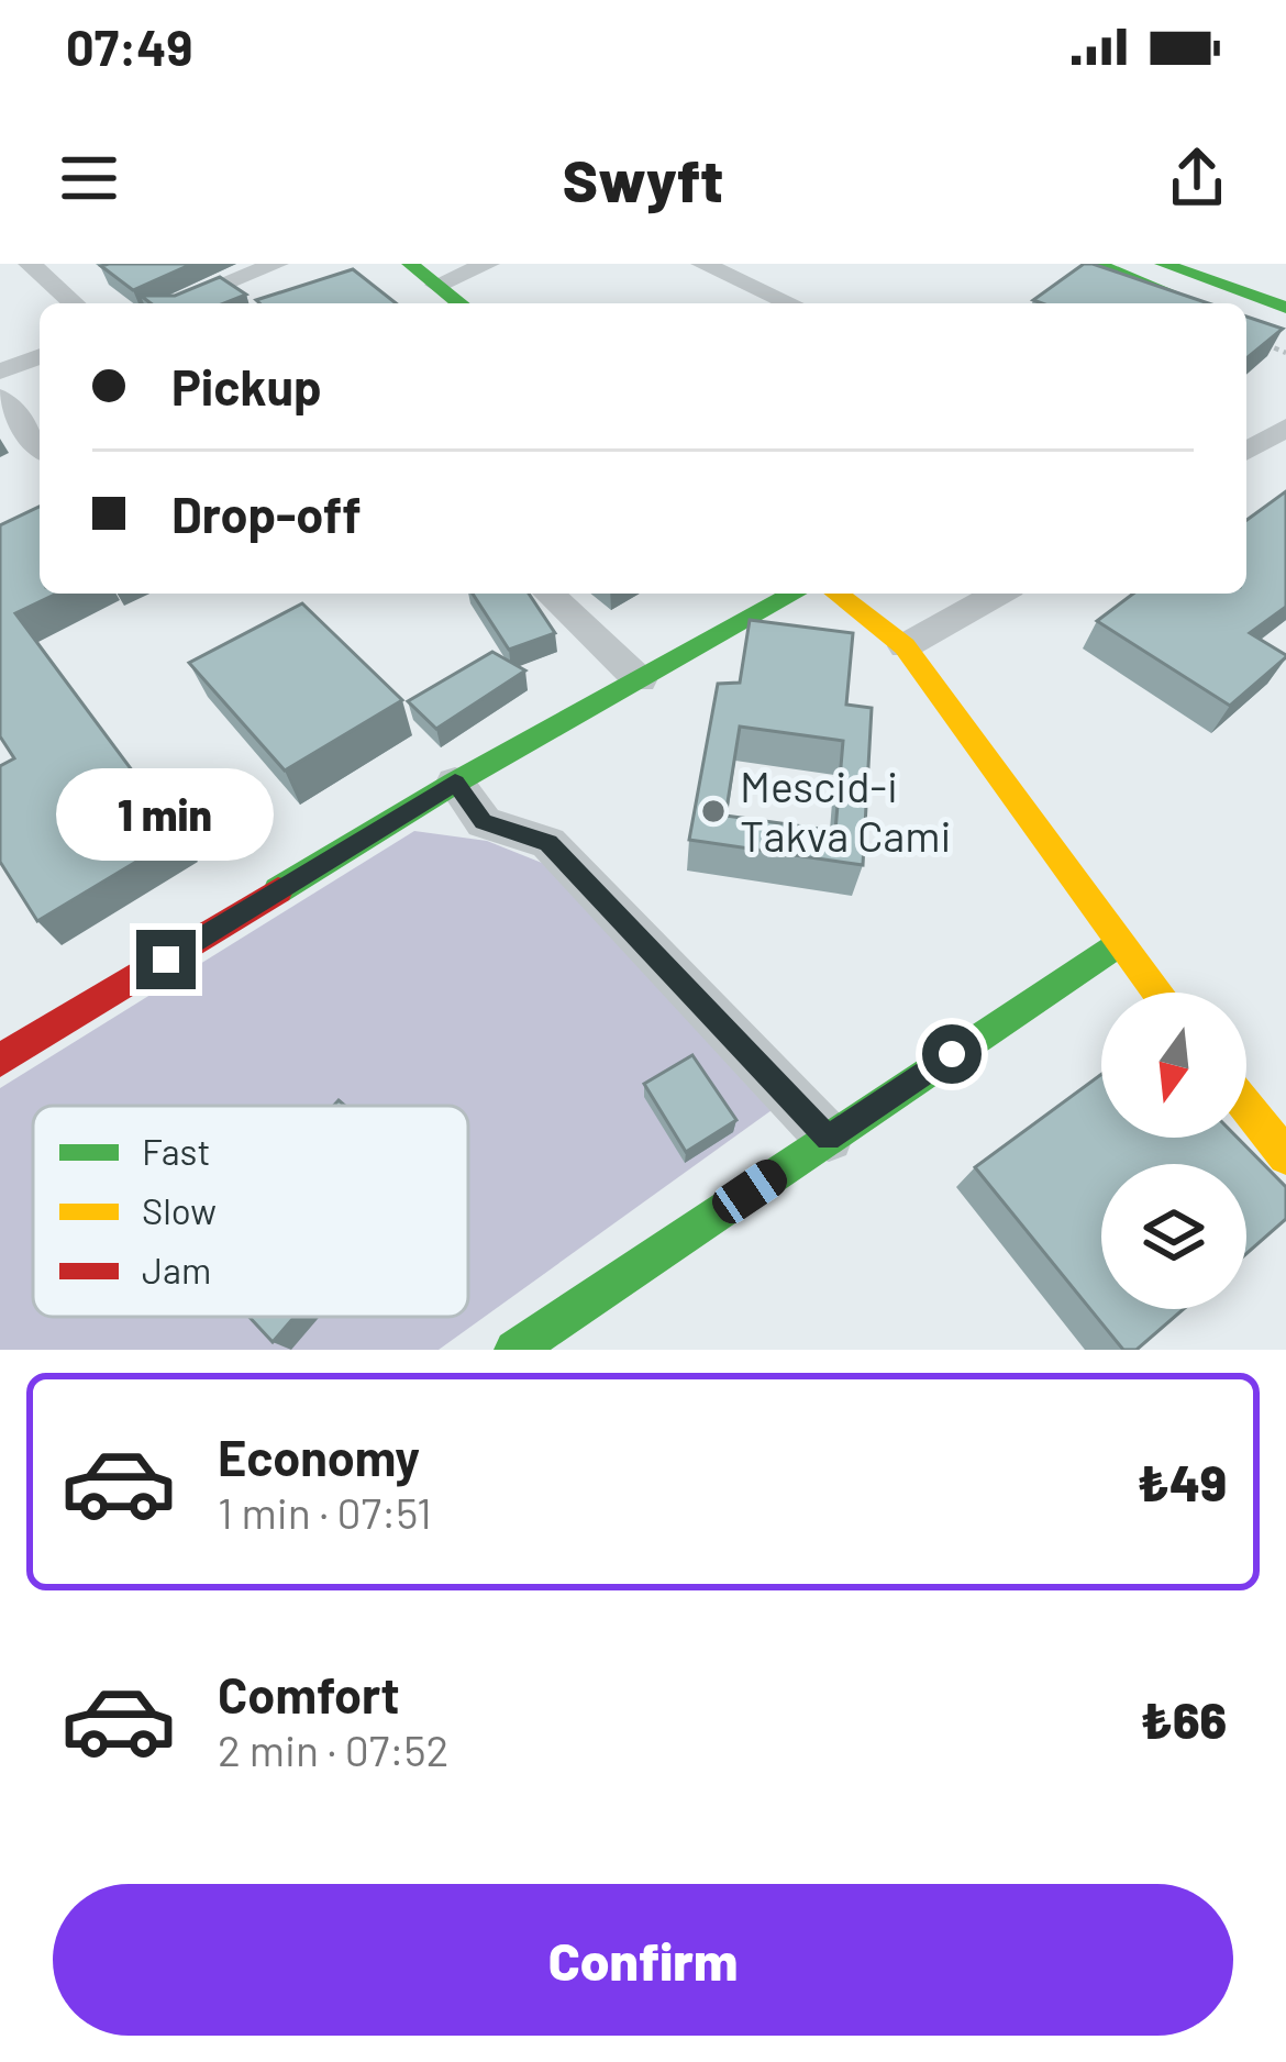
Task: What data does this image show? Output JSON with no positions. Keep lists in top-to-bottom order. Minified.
{"places":["Mescid-i Takva Cami"],"legend":["Fast","Slow","Jam"],"north":"bottom","page":{"status":"07:49","header":"Swyft","banner":["Pickup","Drop-off"],"bubble":"1 min","list":[{"name":"Economy","note":"1 min · 07:51","value":"₺49"},{"name":"Comfort","note":"2 min · 07:52","value":"₺66"}],"buttons":"Confirm"}}
